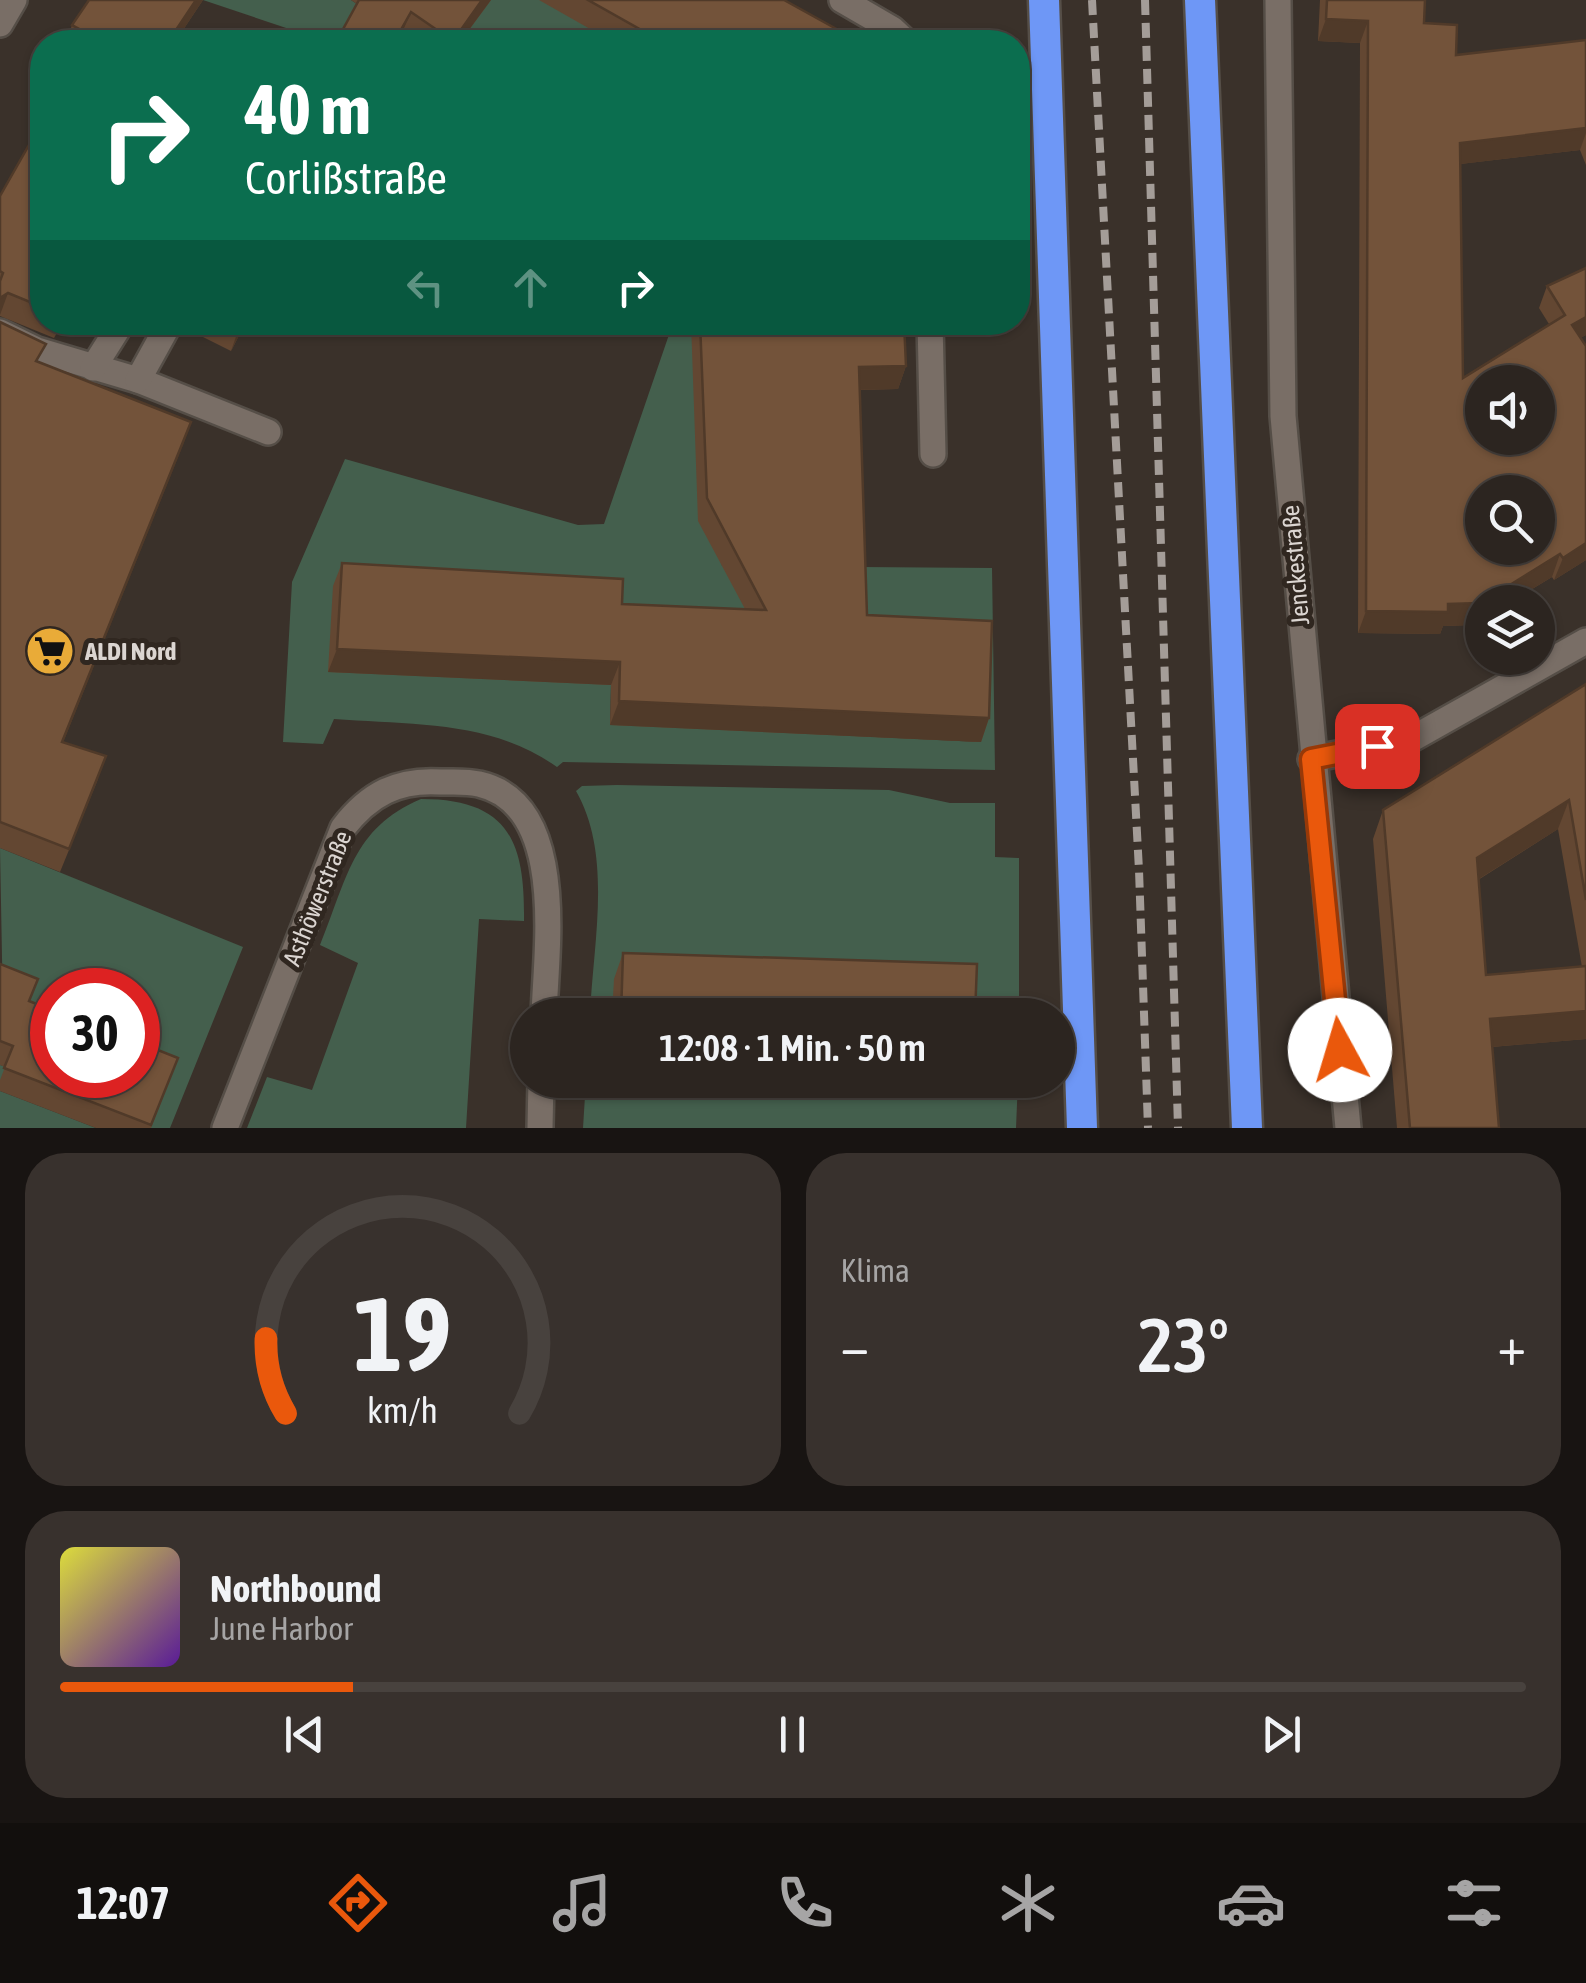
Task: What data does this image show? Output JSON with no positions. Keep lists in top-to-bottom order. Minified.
{"streets":{"street":["Jenckestraße","Asthöwerstraße"]},"places":{"supermarket":["ALDI Nord"]},"page":{"turn":["40 m","Corlißstraße"],"limit":"30","trip":"12:08 · 1 Min. · 50 m","tile":"Klima","heat":["−","23°","+"],"song":["Northbound","June Harbor"],"tabs":"12:07","gauge":["19","km/h"]}}
